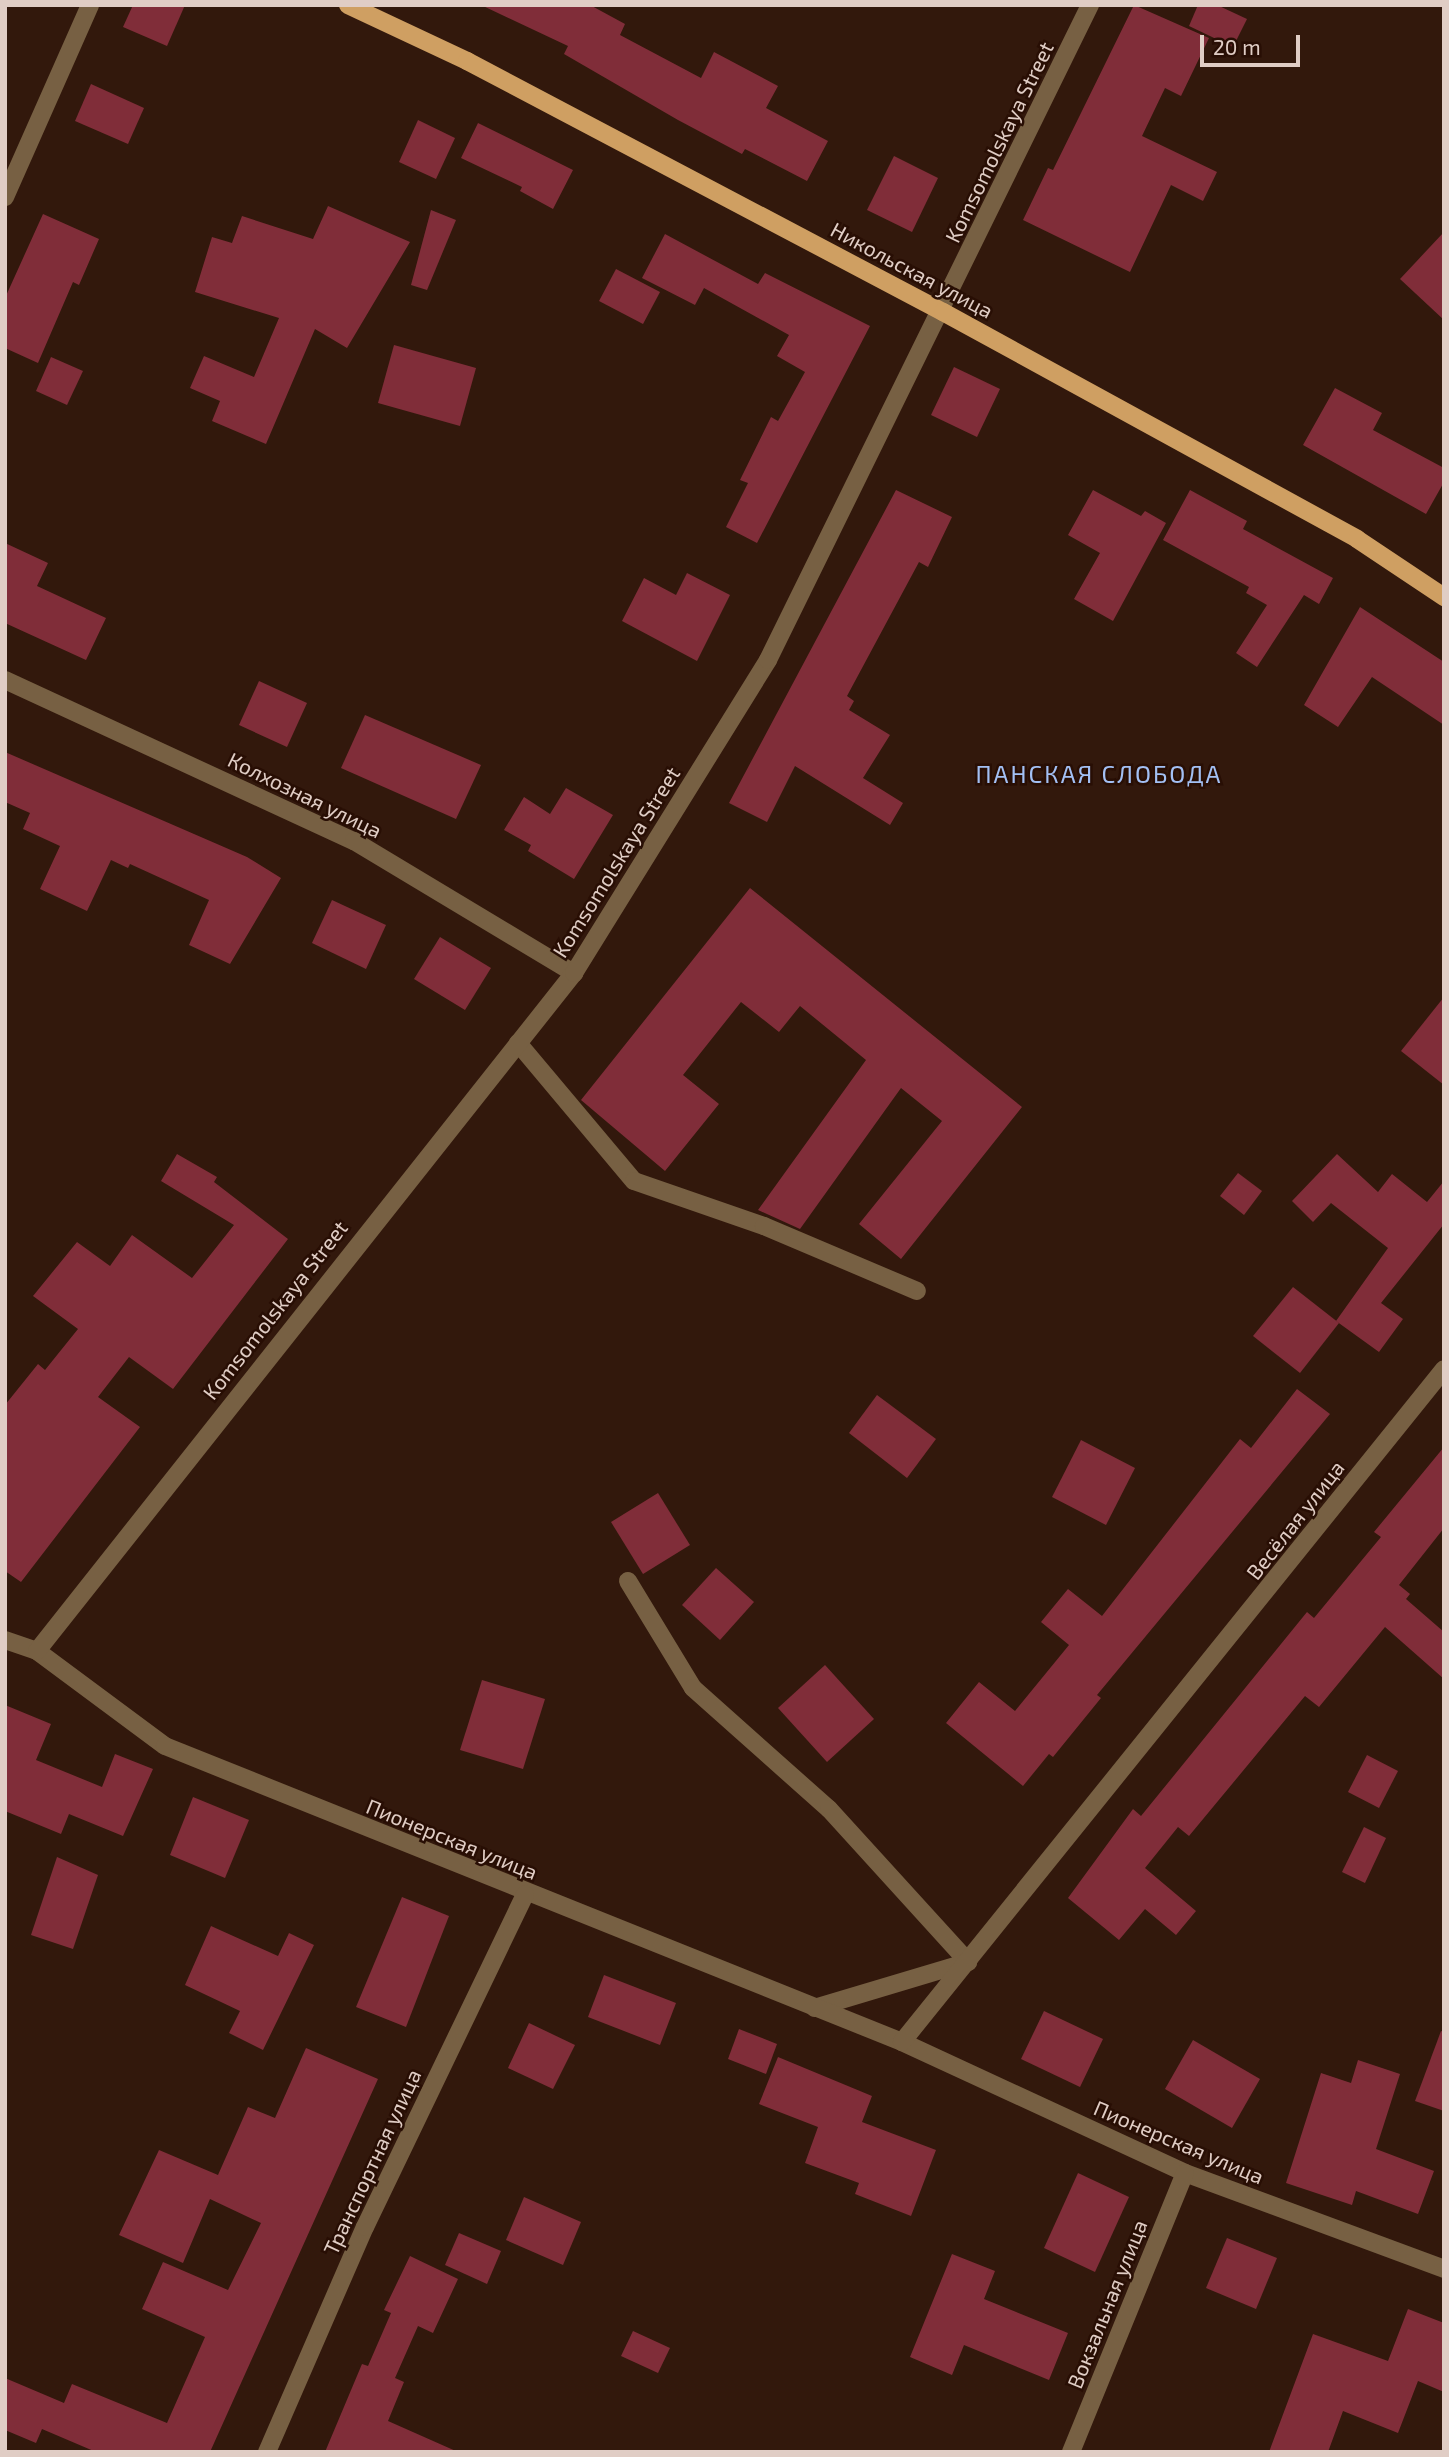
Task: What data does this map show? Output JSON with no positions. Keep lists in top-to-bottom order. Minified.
{"streets":{"main road":["Никольская улица"],"street":["Komsomolskaya Street","Колхозная улица","Весёлая улица","Пионерская улица","Транспортная улица","Вокзальная улица"]},"crossings":[["Komsomolskaya Street","Никольская улица"],["Komsomolskaya Street","Колхозная улица"],["Komsomolskaya Street","Пионерская улица"],["Пионерская улица","Транспортная улица"],["Пионерская улица","Вокзальная улица"]],"districts":["ПАНСКАЯ СЛОБОДА"],"scale_bar":"20 m"}
